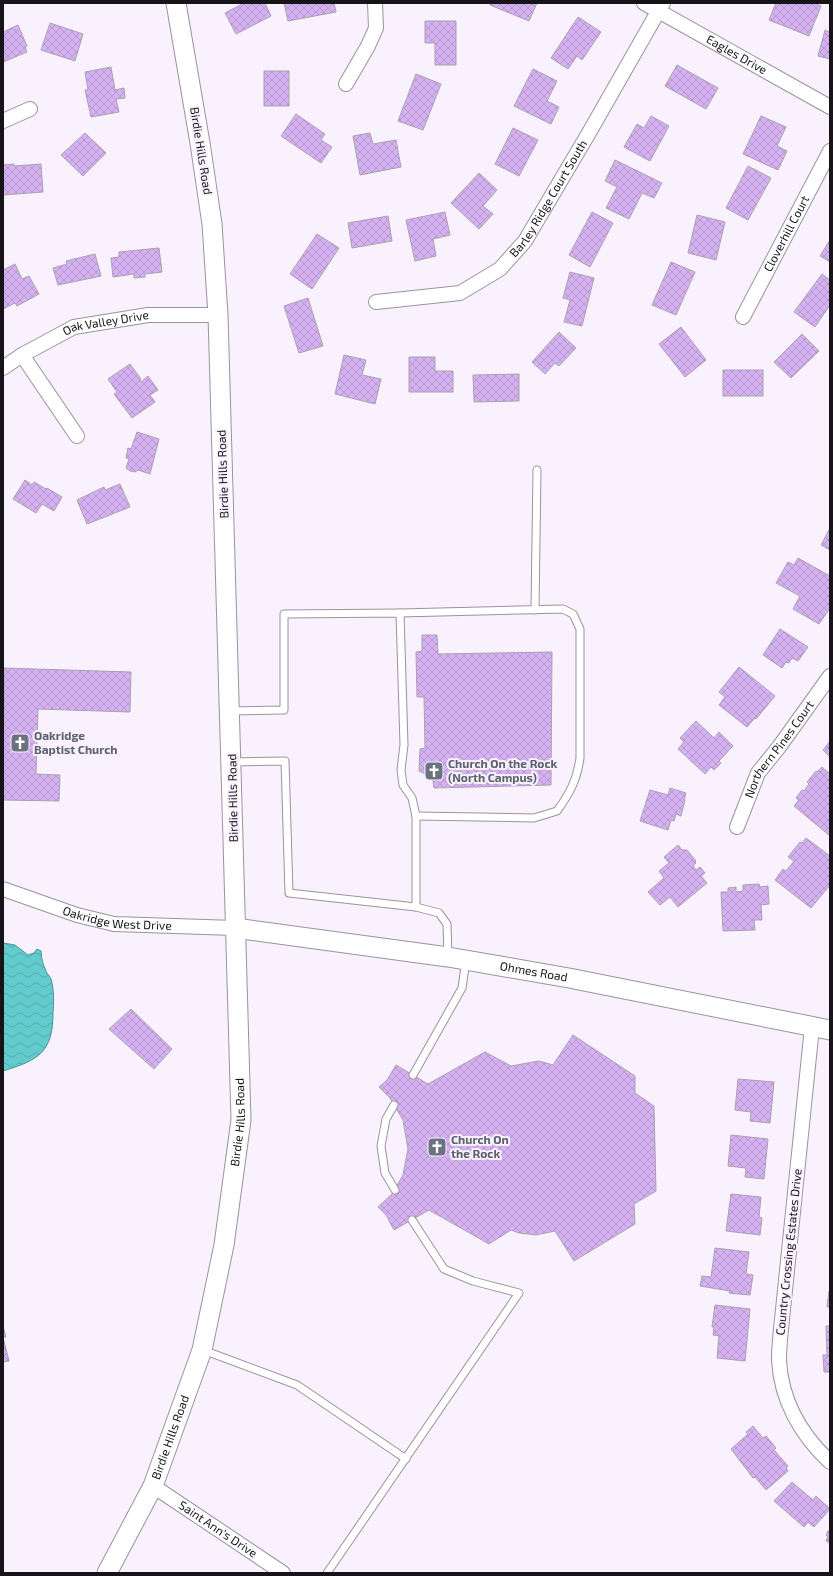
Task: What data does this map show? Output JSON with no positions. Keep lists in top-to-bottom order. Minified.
{"streets":{"main road":["Birdie Hills Road","Ohmes Road"],"street":["Eagles Drive","Barley Ridge Court South","Cloverhill Court","Oak Valley Drive","Northern Pines Court","Oakridge West Drive","Country Crossing Estates Drive","Saint Ann's Drive"]},"crossings":[["Eagles Drive","Barley Ridge Court South"],["Birdie Hills Road","Oak Valley Drive"],["Birdie Hills Road","Oakridge West Drive"],["Birdie Hills Road","Ohmes Road"],["Birdie Hills Road","Saint Ann's Drive"],["Oakridge West Drive","Ohmes Road"],["Ohmes Road","Country Crossing Estates Drive"]],"places":{"church":["Oakridge Baptist Church","Church On the Rock (North Campus)","Church On the Rock"]}}
